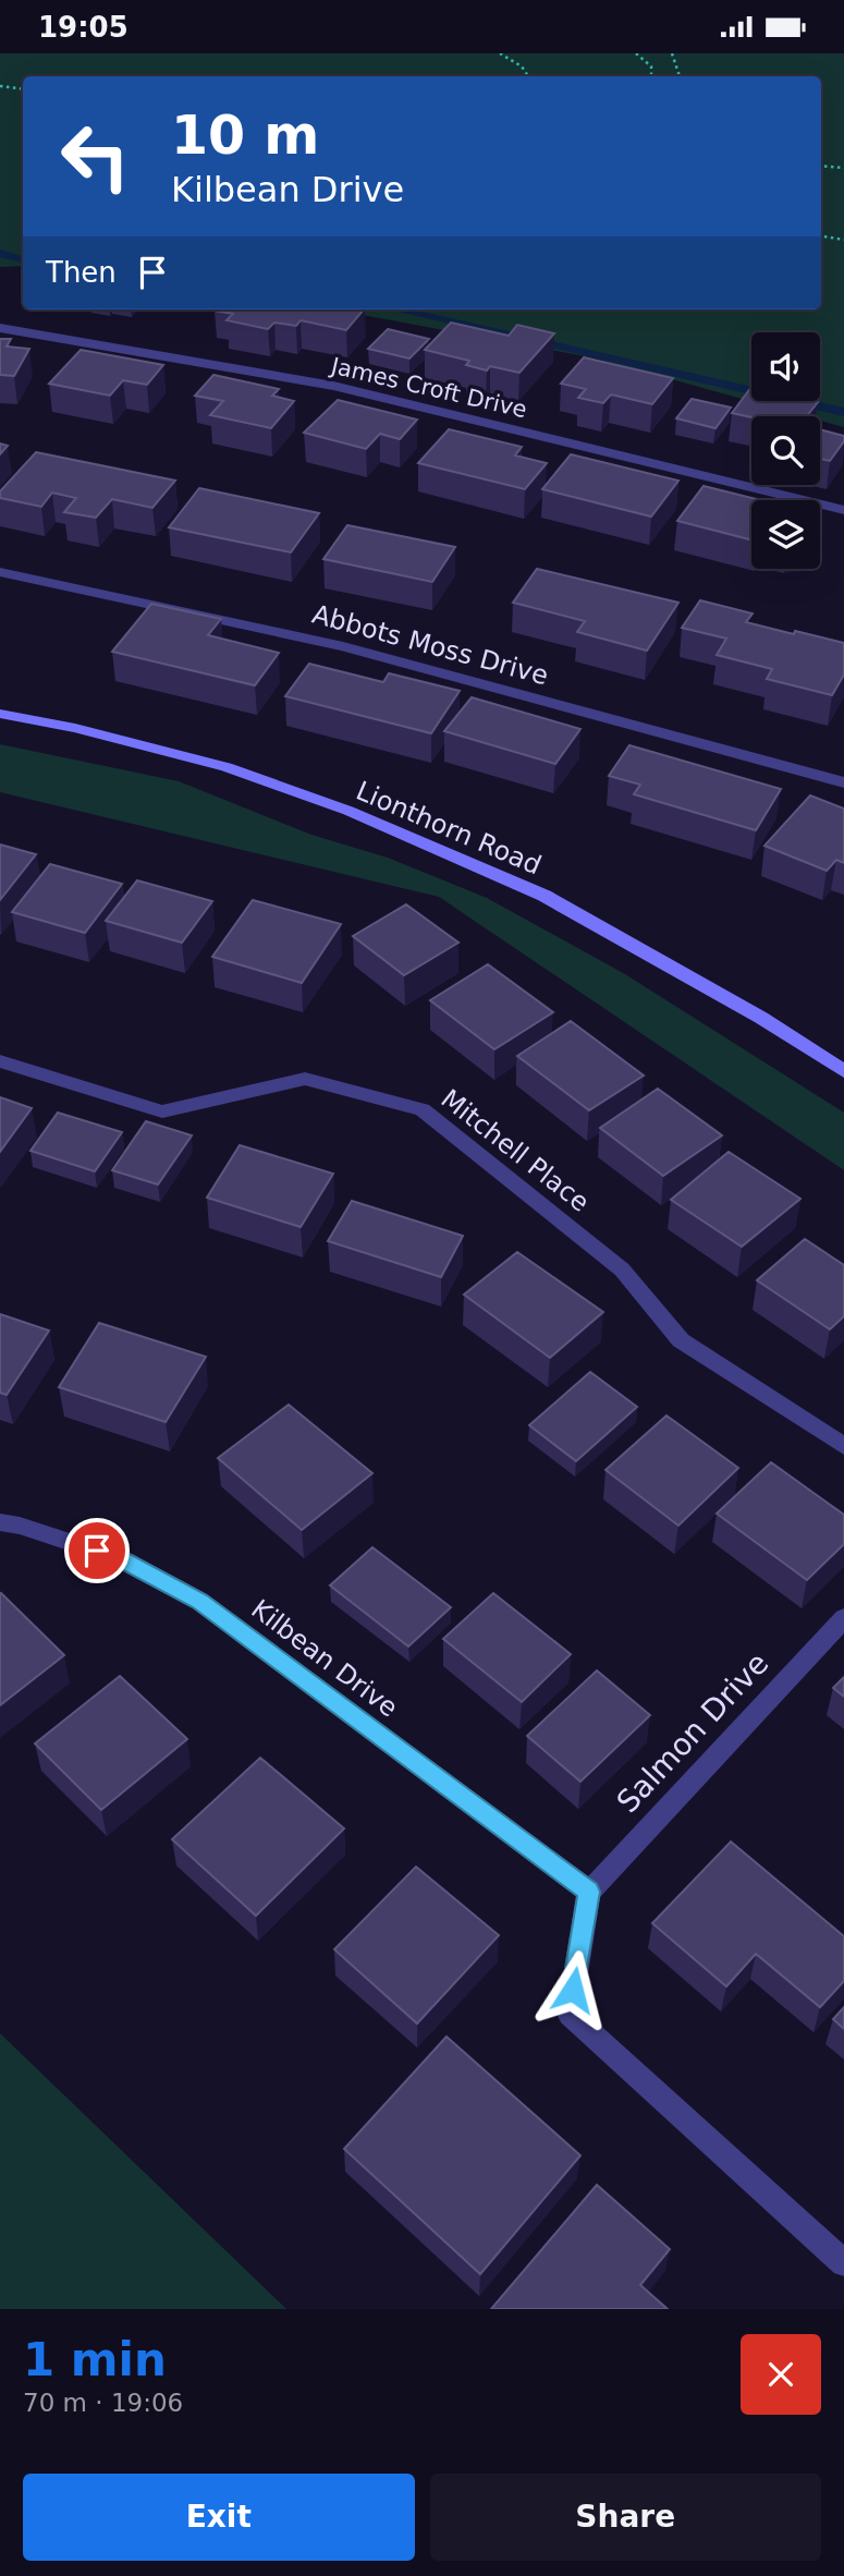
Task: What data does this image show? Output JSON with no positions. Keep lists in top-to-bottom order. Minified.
{"streets":{"street":["James Croft Drive","Abbots Moss Drive","Lionthorn Road","Mitchell Place","Kilbean Drive","Salmon Drive"]},"crossings":[["Kilbean Drive","Salmon Drive"]],"page":{"status":"19:05","turn":["10 m","Kilbean Drive"],"then":"Then","heading":["1 min","70 m · 19:06"],"buttons":["Exit","Share"]}}
